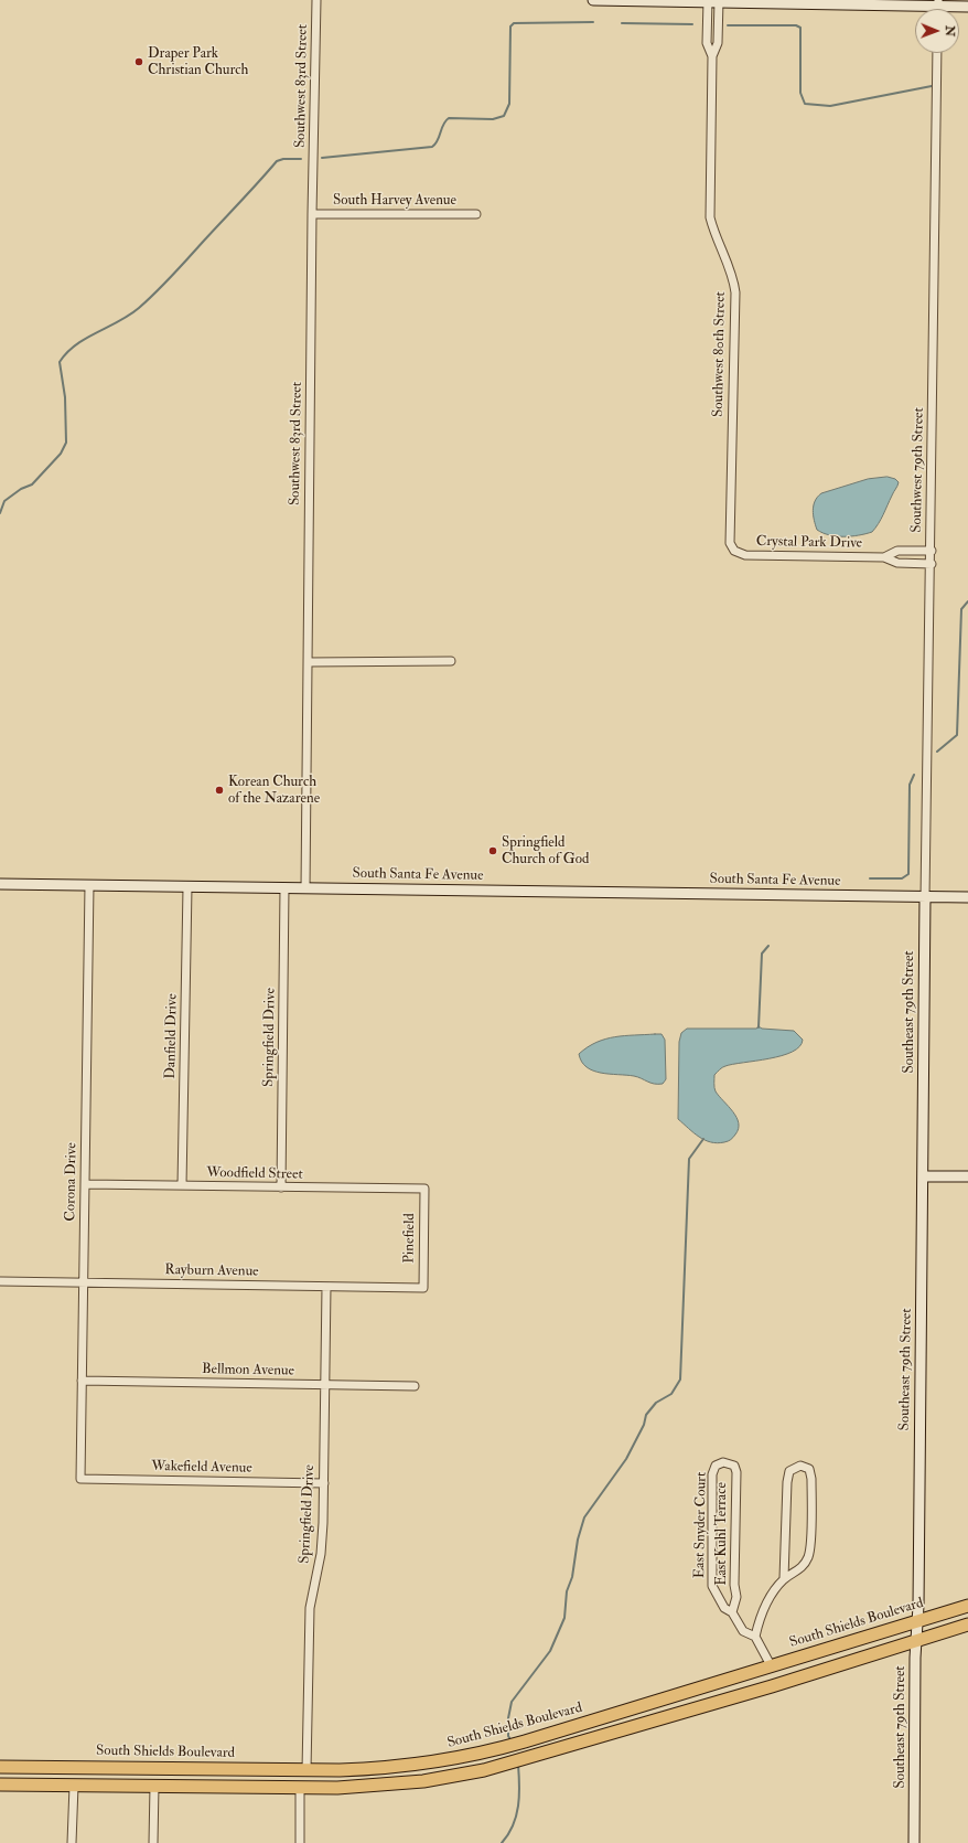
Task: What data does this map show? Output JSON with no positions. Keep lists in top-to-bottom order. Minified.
{"streets":{"main road":["South Santa Fe Avenue","Southeast 79th Street","South Shields Boulevard"],"street":["Southwest 83rd Street","South Harvey Avenue","Southwest 80th Street","Southwest 79th Street","Crystal Park Drive","Danfield Drive","Springfield Drive","Woodfield Street","Corona Drive","Pinefield","Rayburn Avenue","Bellmon Avenue","Wakefield Avenue","East Snyder Court","East Kuhl Terrace"]},"crossings":[["Southwest 83rd Street","South Harvey Avenue"],["Southwest 83rd Street","South Santa Fe Avenue"],["Southwest 80th Street","Crystal Park Drive"],["Southwest 79th Street","Crystal Park Drive"],["Southwest 79th Street","South Santa Fe Avenue"],["Southwest 79th Street","Southeast 79th Street"],["South Santa Fe Avenue","Southeast 79th Street"],["South Santa Fe Avenue","Danfield Drive"],["South Santa Fe Avenue","Springfield Drive"],["South Santa Fe Avenue","Corona Drive"],["Southeast 79th Street","South Shields Boulevard"],["Danfield Drive","Woodfield Street"],["Springfield Drive","Woodfield Street"],["Springfield Drive","Rayburn Avenue"],["Springfield Drive","Bellmon Avenue"],["Springfield Drive","Wakefield Avenue"],["Springfield Drive","South Shields Boulevard"],["Woodfield Street","Corona Drive"],["Woodfield Street","Pinefield"],["Corona Drive","Rayburn Avenue"],["Corona Drive","Bellmon Avenue"],["Corona Drive","Wakefield Avenue"],["Pinefield","Rayburn Avenue"],["East Snyder Court","East Kuhl Terrace"]],"places":["Draper Park Christian Church","Korean Church of the Nazarene","Springfield Church of God"],"north":"right"}
